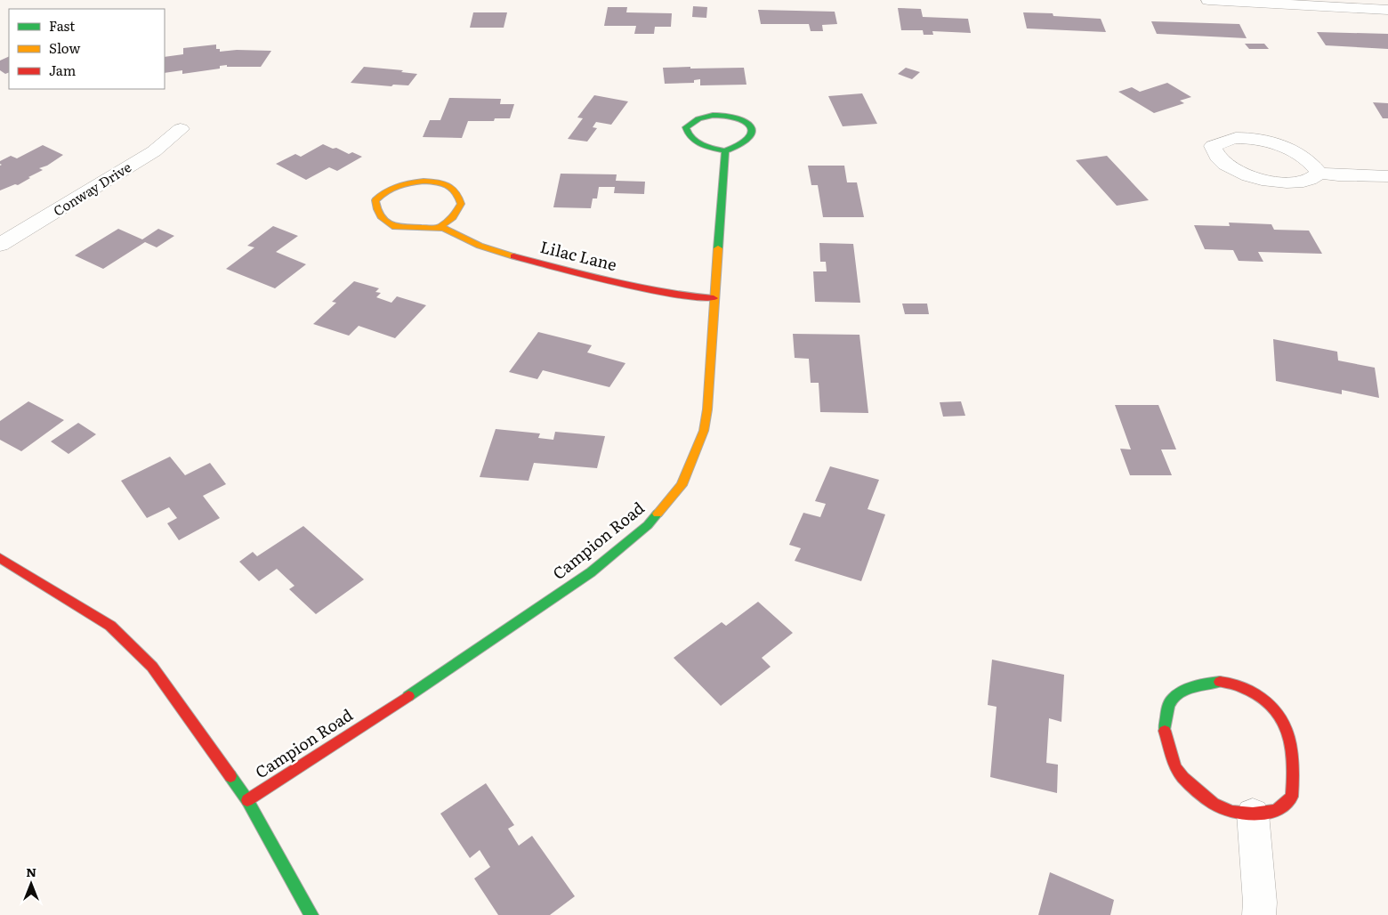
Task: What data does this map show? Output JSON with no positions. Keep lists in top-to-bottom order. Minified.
{"streets":{"street":["Conway Drive","Lilac Lane","Campion Road"]},"crossings":[["Lilac Lane","Campion Road"]],"legend":["Fast","Slow","Jam"],"north":"top"}
